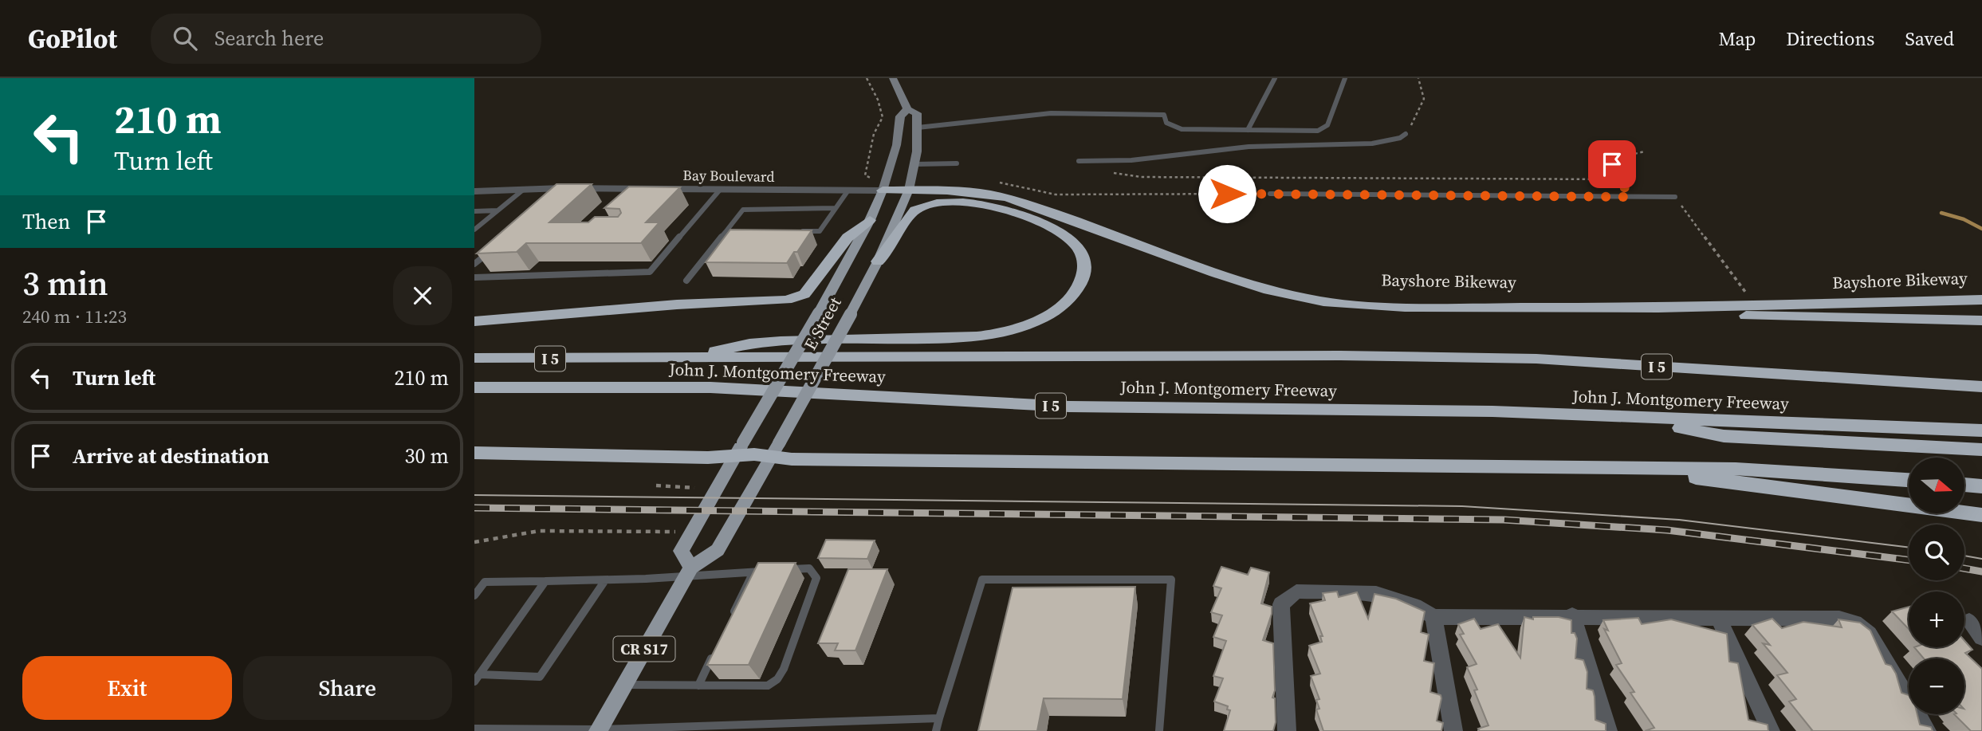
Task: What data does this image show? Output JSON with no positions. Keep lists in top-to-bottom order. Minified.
{"streets":{"highway":["I 5","John J. Montgomery Freeway"],"main road":["E Street","CR S17"],"street":["Bay Boulevard"]},"crossings":[["Bay Boulevard","E Street"]],"north":"right","page":{"header":"GoPilot","search":"Search here","nav":["Map","Directions","Saved"],"turn":["210 m","Turn left"],"then":"Then","heading":["3 min","240 m · 11:23"],"list":[{"name":"Turn left","value":"210 m"},{"name":"Arrive at destination","value":"30 m"}],"map_buttons":["+","−"],"buttons":["Exit","Share"]}}
